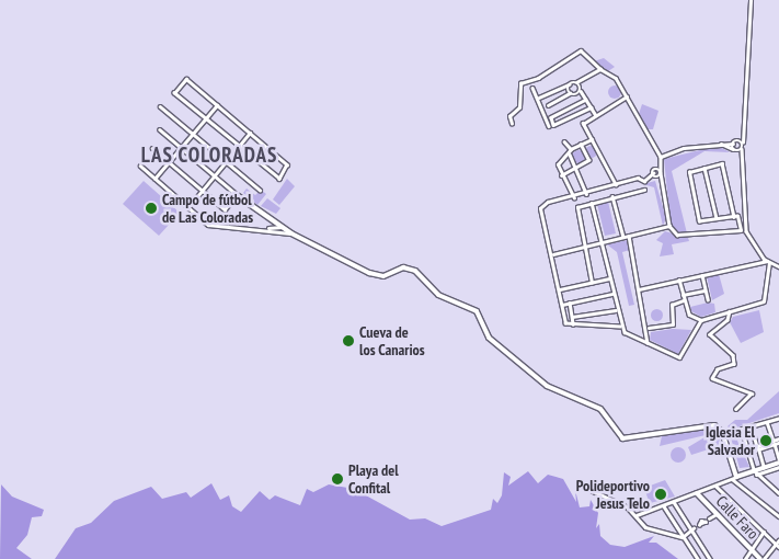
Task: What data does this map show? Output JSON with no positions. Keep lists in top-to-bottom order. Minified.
{"streets":{"street":["Calle Faro"]},"districts":["LAS COLORADAS"],"places":["Campo de fútbol de Las Coloradas","Cueva de los Canarios","Iglesia El Salvador","Playa del Confital","Polideportivo Jesus Telo"]}
